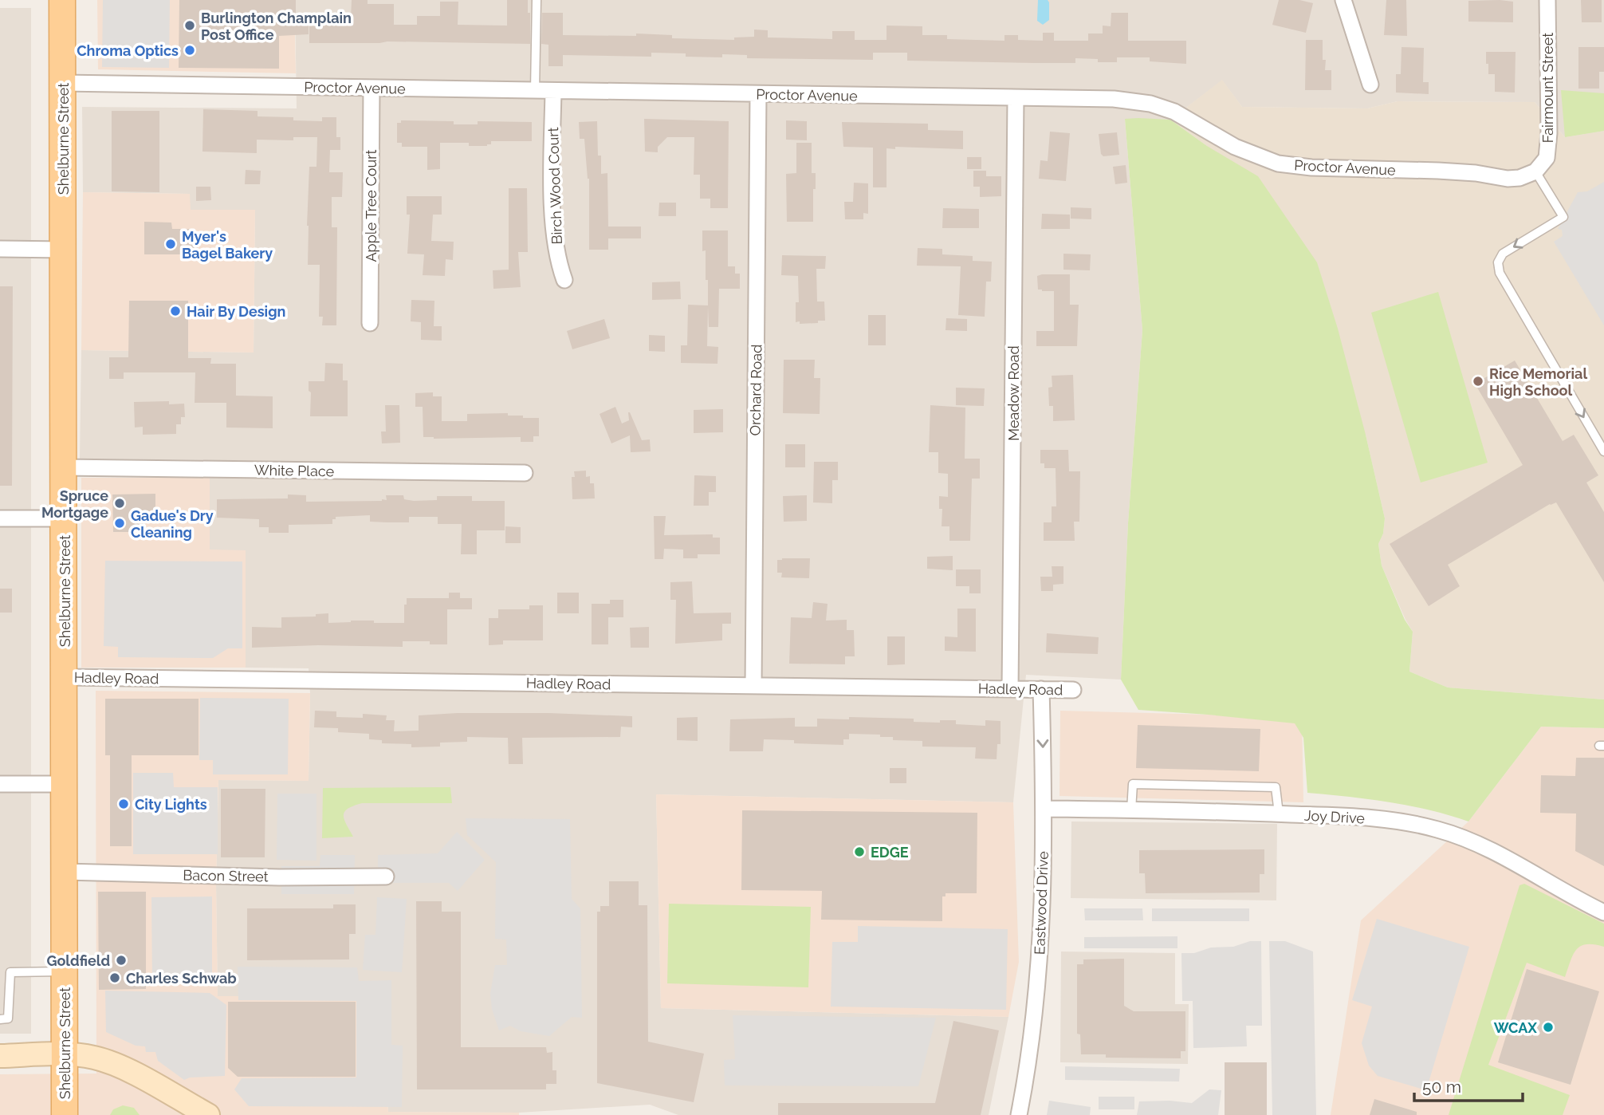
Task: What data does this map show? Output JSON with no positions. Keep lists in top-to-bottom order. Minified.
{"streets":{"main road":["Shelburne Street"],"street":["Proctor Avenue","Fairmount Street","Birch Wood Court","Apple Tree Court","Orchard Road","Meadow Road","White Place","Hadley Road","Joy Drive","Bacon Street","Eastwood Drive"]},"crossings":[["Proctor Avenue","Fairmount Street"],["Proctor Avenue","Shelburne Street"],["Proctor Avenue","Birch Wood Court"],["Proctor Avenue","Apple Tree Court"],["Proctor Avenue","Orchard Road"],["Proctor Avenue","Meadow Road"],["Shelburne Street","White Place"],["Shelburne Street","Hadley Road"],["Shelburne Street","Bacon Street"],["Orchard Road","Hadley Road"],["Meadow Road","Hadley Road"],["Hadley Road","Eastwood Drive"],["Joy Drive","Eastwood Drive"]],"places":["Burlington Champlain Post Office","Chroma Optics","Myer's Bagel Bakery","Hair By Design","Rice Memorial High School","Spruce Mortgage","Gadue's Dry Cleaning","City Lights","EDGE","Goldfield","Charles Schwab","WCAX"],"scale_bar":"50 m"}
